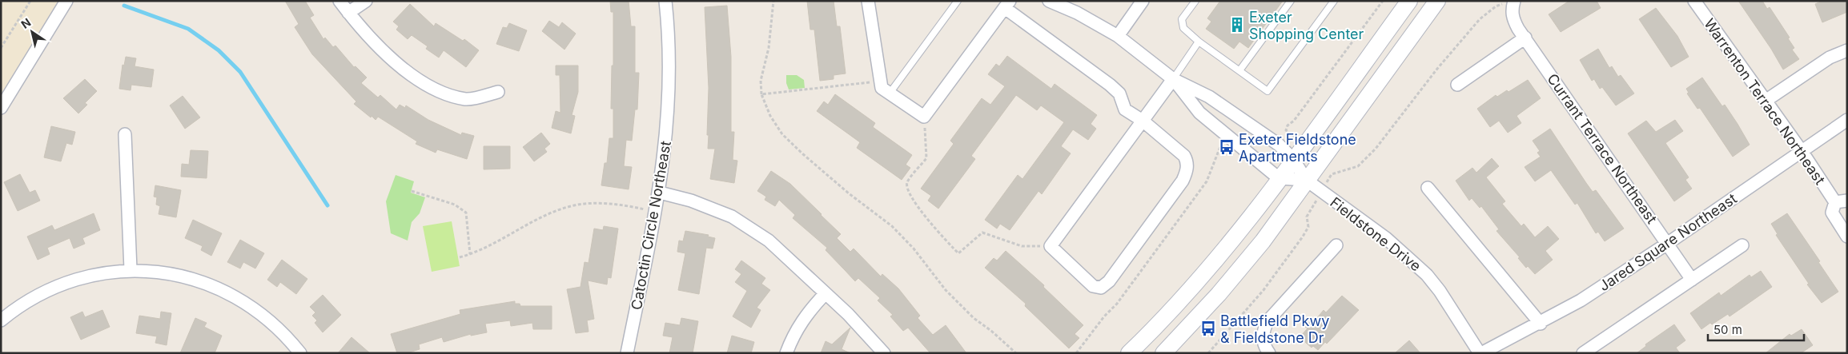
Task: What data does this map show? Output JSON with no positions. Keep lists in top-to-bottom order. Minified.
{"streets":{"street":["Warrenton Terrace Northeast","Currant Terrace Northeast","Catoctin Circle Northeast","Fieldstone Drive","Jared Square Northeast"]},"crossings":[["Warrenton Terrace Northeast","Jared Square Northeast"],["Currant Terrace Northeast","Jared Square Northeast"],["Fieldstone Drive","Jared Square Northeast"]],"places":{"building":["Exeter Shopping Center"],"bus stop":["Exeter Fieldstone Apartments","Battlefield Pkwy & Fieldstone Dr"]},"scale_bar":"50 m","north":"top left"}
